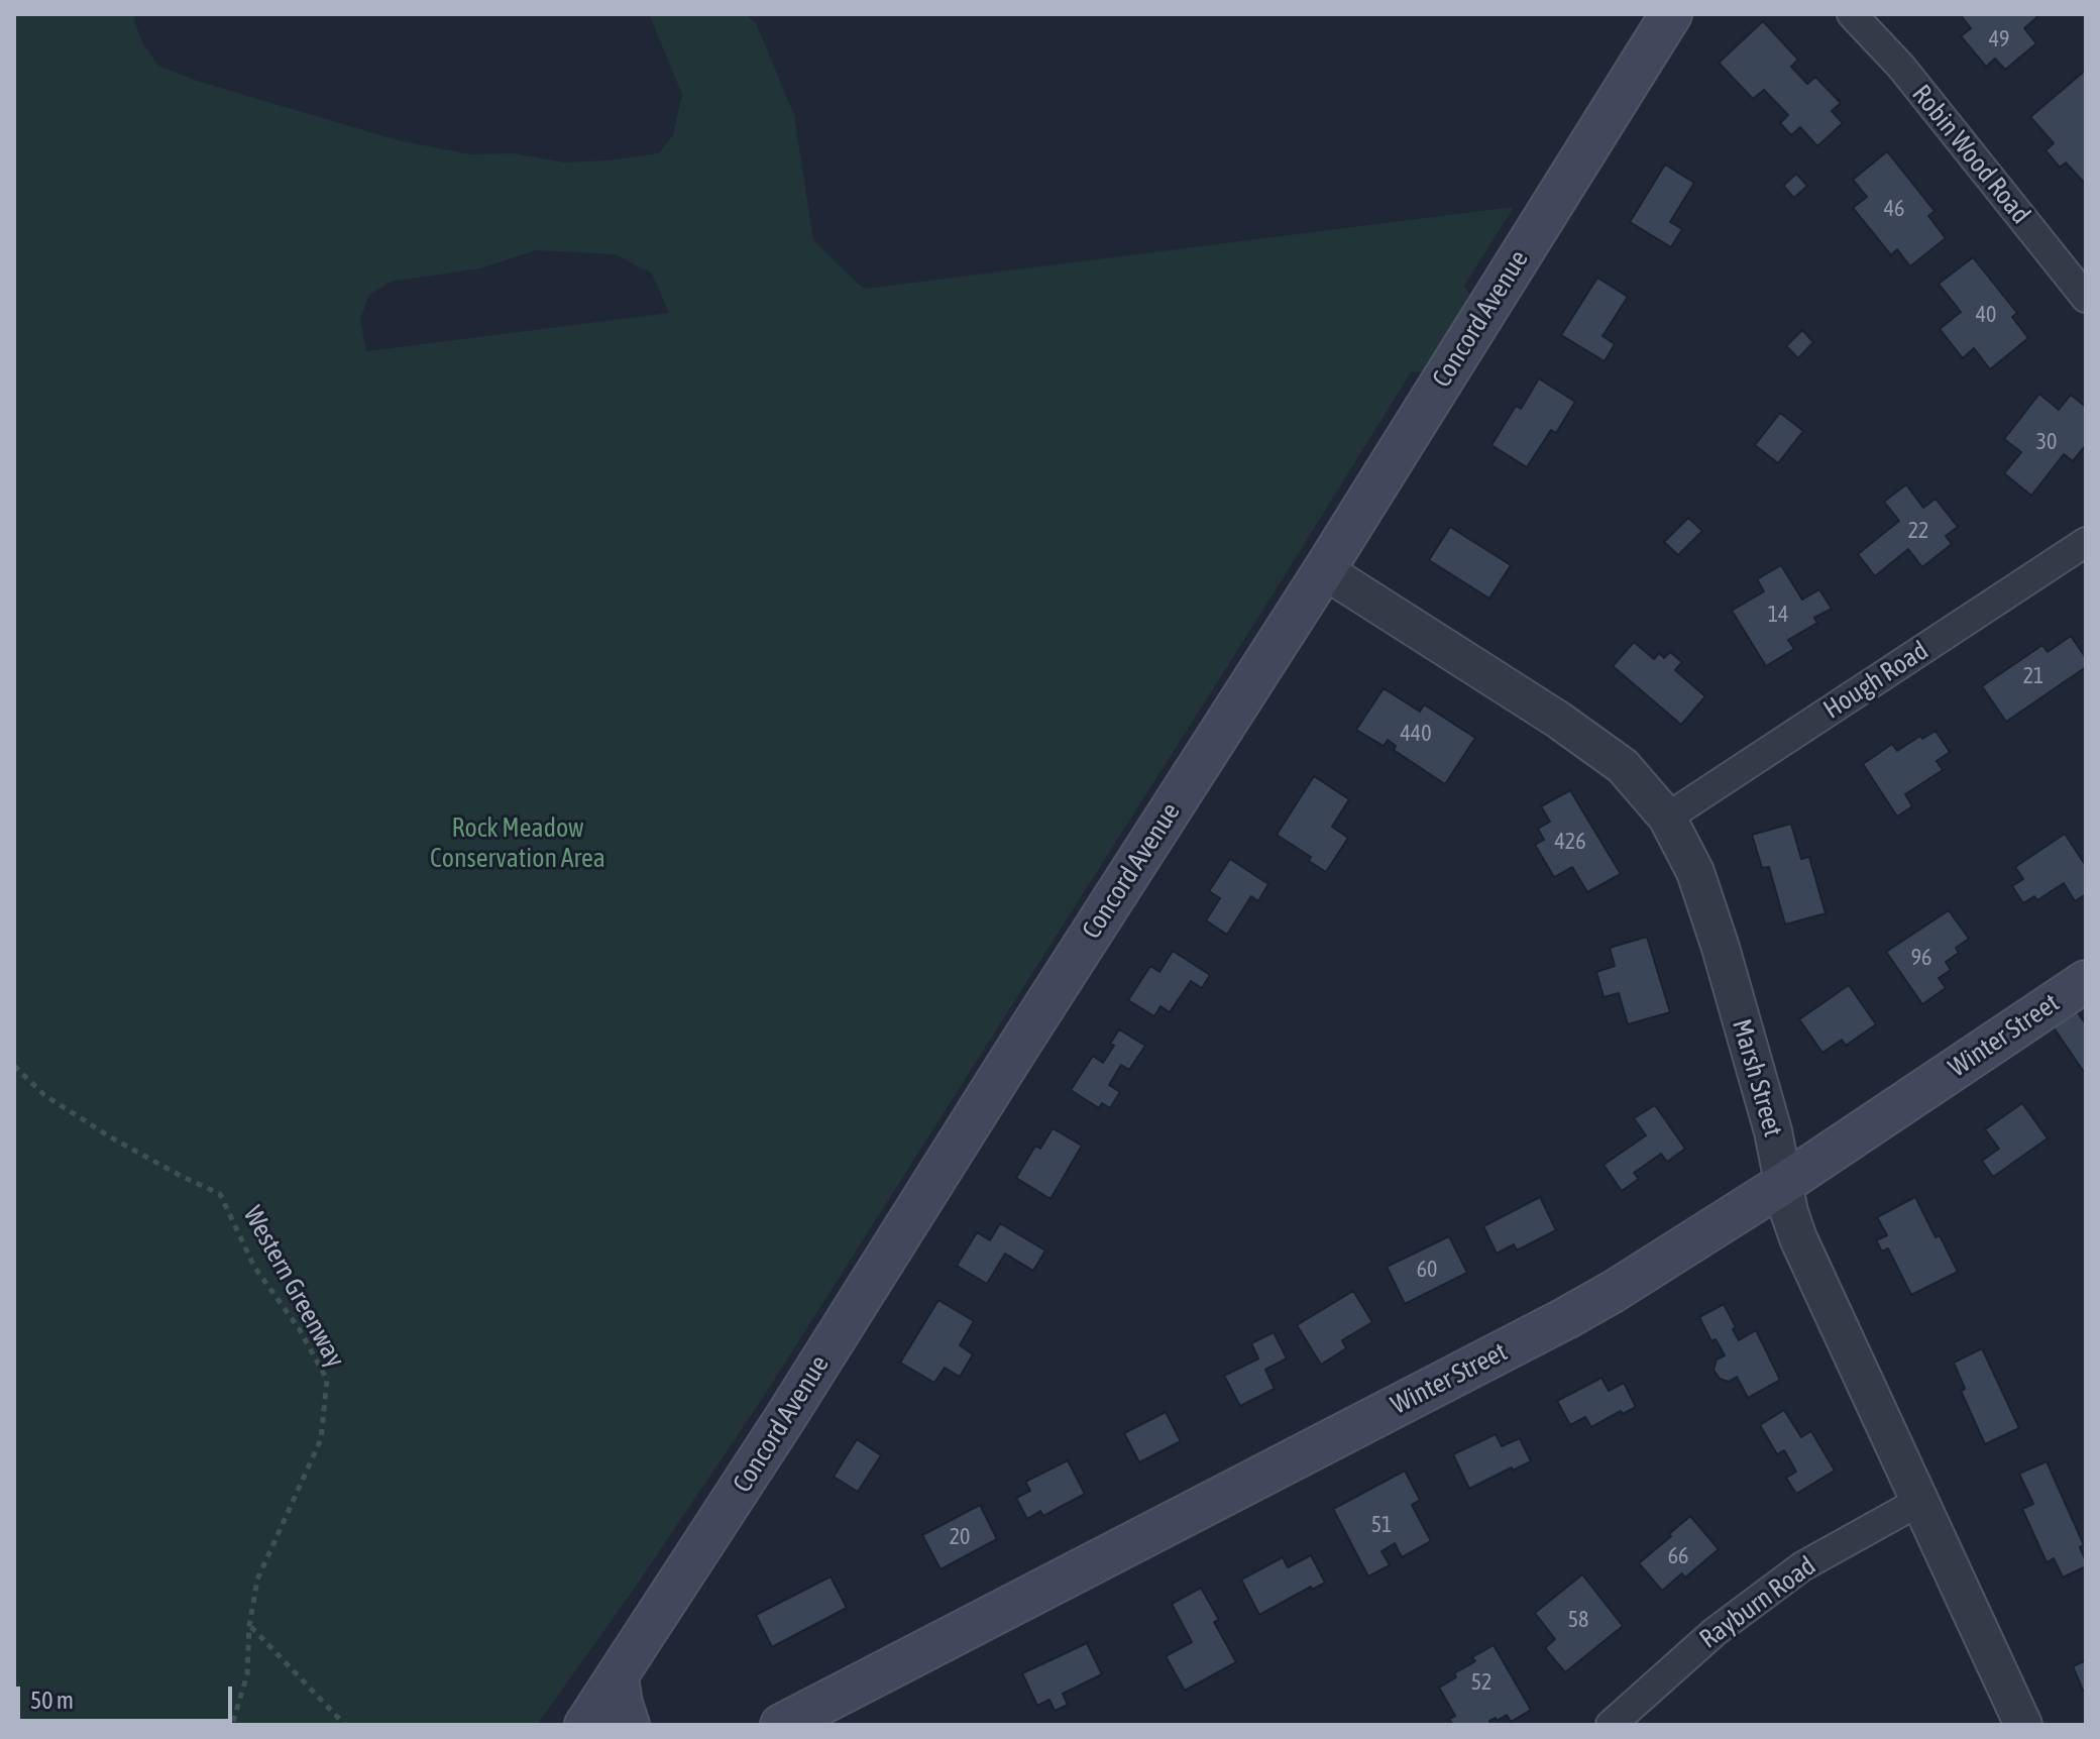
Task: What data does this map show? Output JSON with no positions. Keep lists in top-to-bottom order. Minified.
{"streets":{"main road":["Concord Avenue","Winter Street"],"street":["Robin Wood Road","Hough Road","Marsh Street","Rayburn Road"],"path":["Western Greenway"]},"crossings":[["Concord Avenue","Marsh Street"],["Hough Road","Marsh Street"],["Winter Street","Marsh Street"],["Marsh Street","Rayburn Road"]],"parks":["Rock Meadow Conservation Area"],"house_numbers":["49","46","40","30","22","14","21","440","426","96","60","51","20","66","58","52"],"scale_bar":"50 m"}
